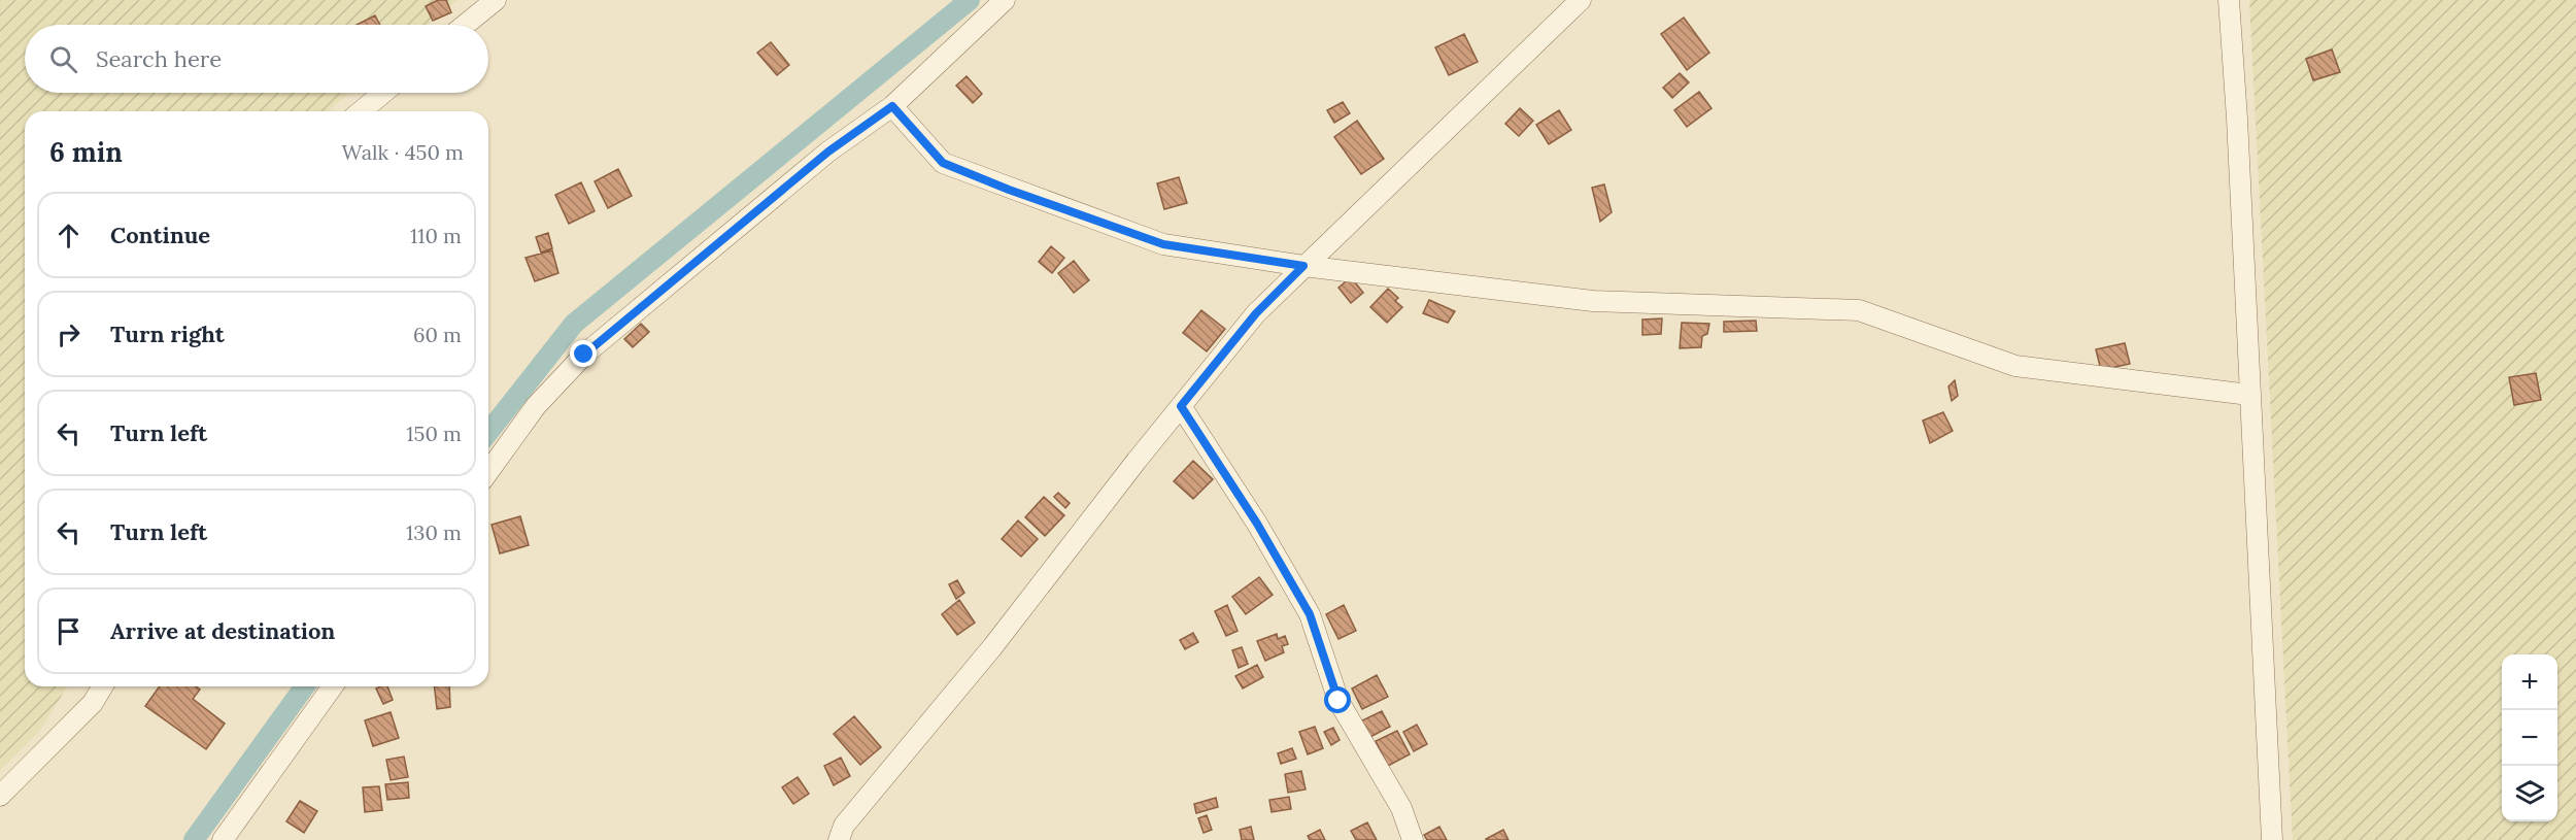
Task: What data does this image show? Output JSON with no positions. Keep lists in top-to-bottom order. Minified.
{"page":{"search":"Search here","heading":["6 min","Walk · 450 m"],"list":[["Continue","110 m"],["Turn right","60 m"],["Turn left","150 m"],["Turn left","130 m"],"Arrive at destination"],"map_buttons":["+","−"]}}
